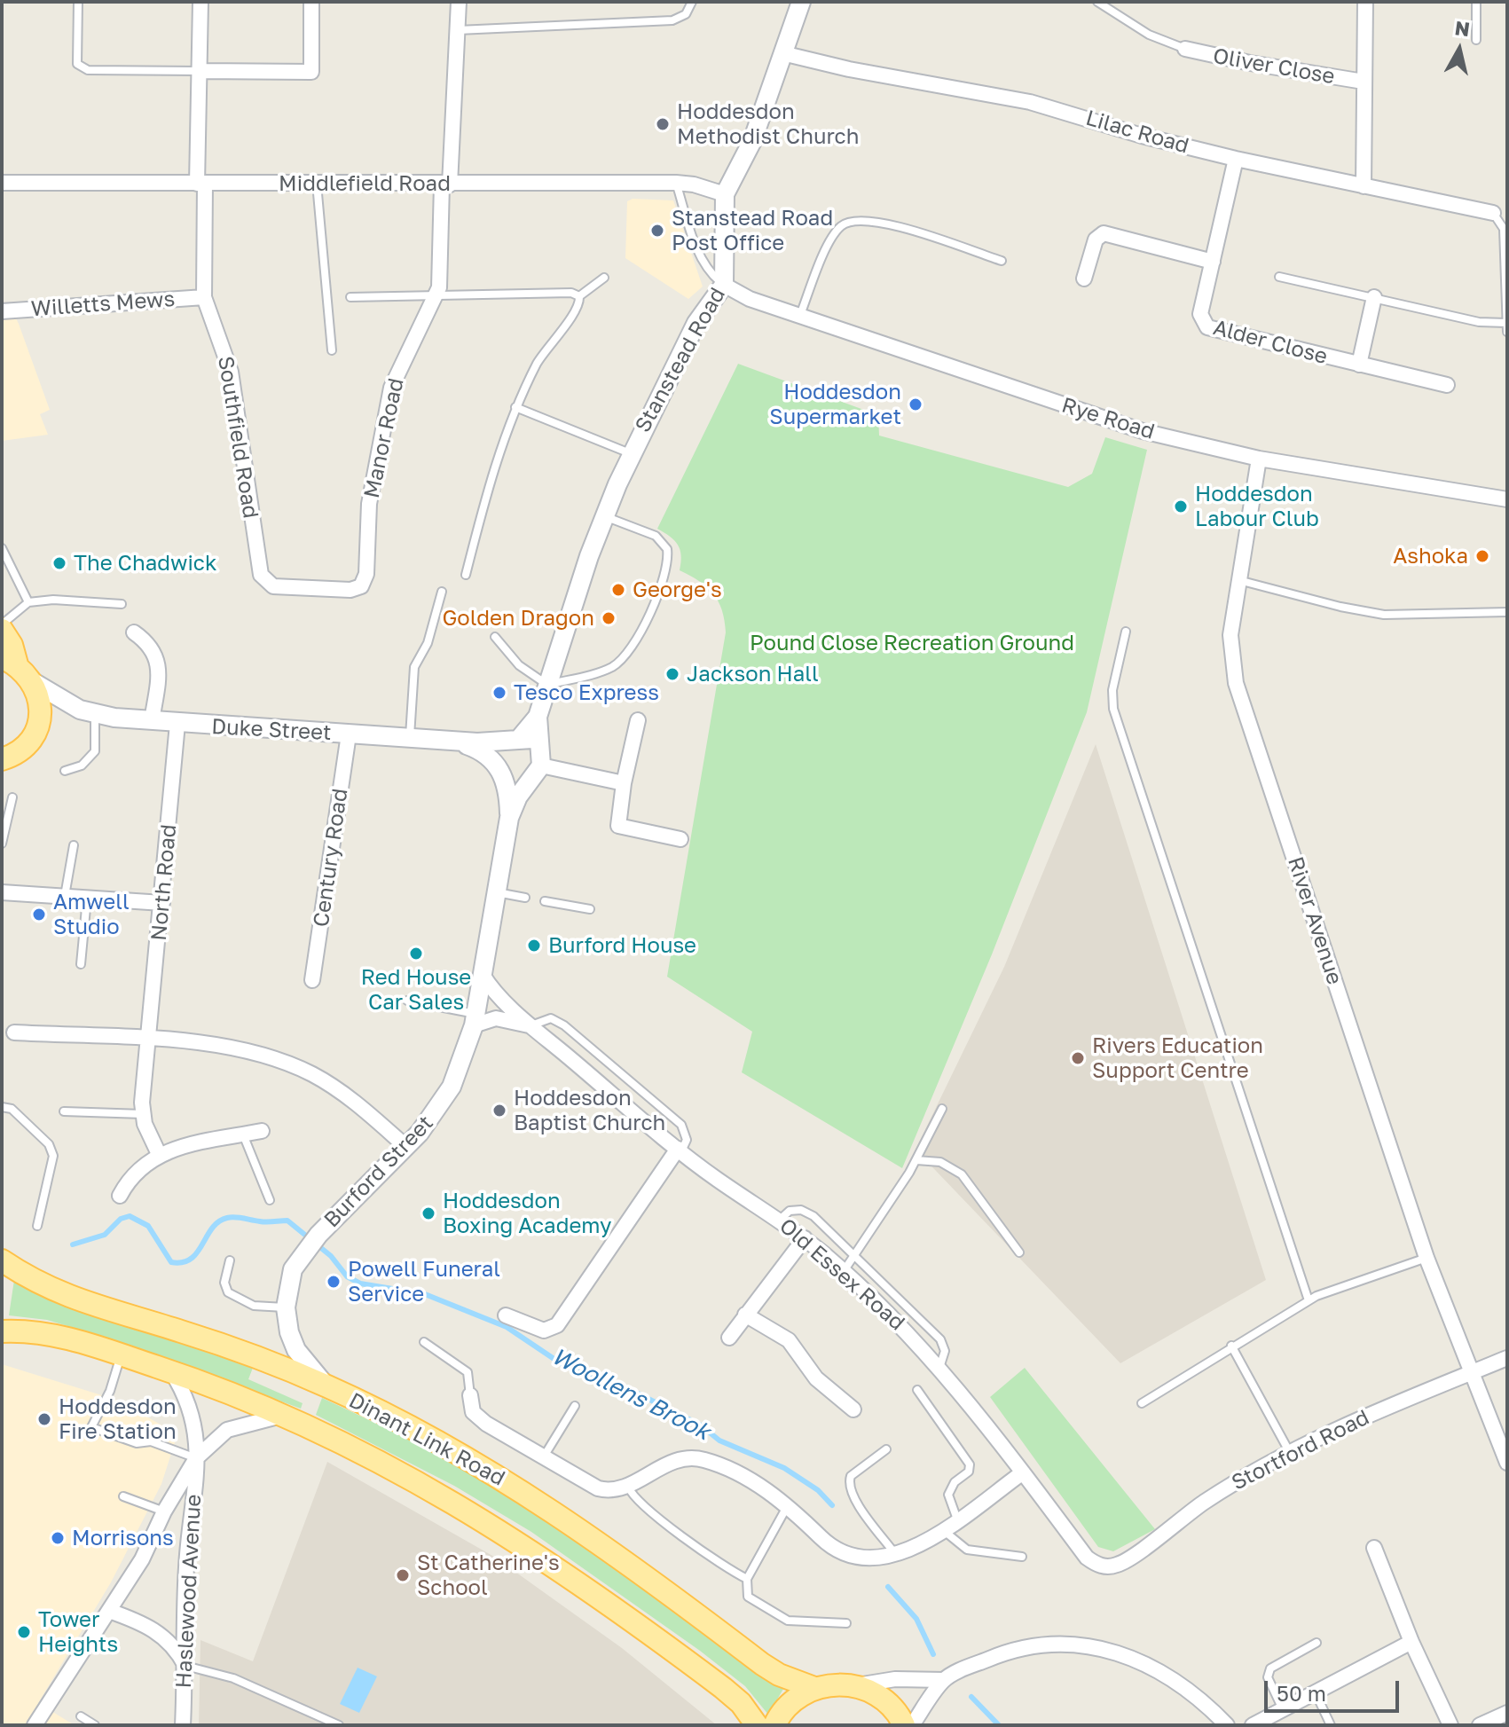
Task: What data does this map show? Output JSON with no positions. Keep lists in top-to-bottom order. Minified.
{"streets":{"main road":["Dinant Link Road"],"street":["Oliver Close","Lilac Road","Middlefield Road","Willetts Mews","Alder Close","Stanstead Road","Rye Road","Southfield Road","Manor Road","Duke Street","Century Road","North Road","River Avenue","Burford Street","Old Essex Road","Stortford Road","Haslewood Avenue"]},"crossings":[["Lilac Road","Alder Close"],["Lilac Road","Stanstead Road"],["Middlefield Road","Stanstead Road"],["Middlefield Road","Southfield Road"],["Middlefield Road","Manor Road"],["Willetts Mews","Southfield Road"],["Stanstead Road","Rye Road"],["Rye Road","River Avenue"],["Southfield Road","Manor Road"],["Duke Street","Century Road"],["Duke Street","North Road"],["Duke Street","Burford Street"],["River Avenue","Stortford Road"],["Burford Street","Old Essex Road"],["Burford Street","Dinant Link Road"],["Old Essex Road","Stortford Road"]],"water":["Woollens Brook"],"parks":["Pound Close Recreation Ground"],"places":["Hoddesdon Methodist Church","Stanstead Road Post Office","Hoddesdon Supermarket","Hoddesdon Labour Club","Ashoka","The Chadwick","George's","Golden Dragon","Jackson Hall","Tesco Express","Amwell Studio","Burford House","Red House Car Sales","Rivers Education Support Centre","Hoddesdon Baptist Church","Hoddesdon Boxing Academy","Powell Funeral Service","Hoddesdon Fire Station","Morrisons","St Catherine's School","Tower Heights"],"scale_bar":"50 m","north":"top"}
